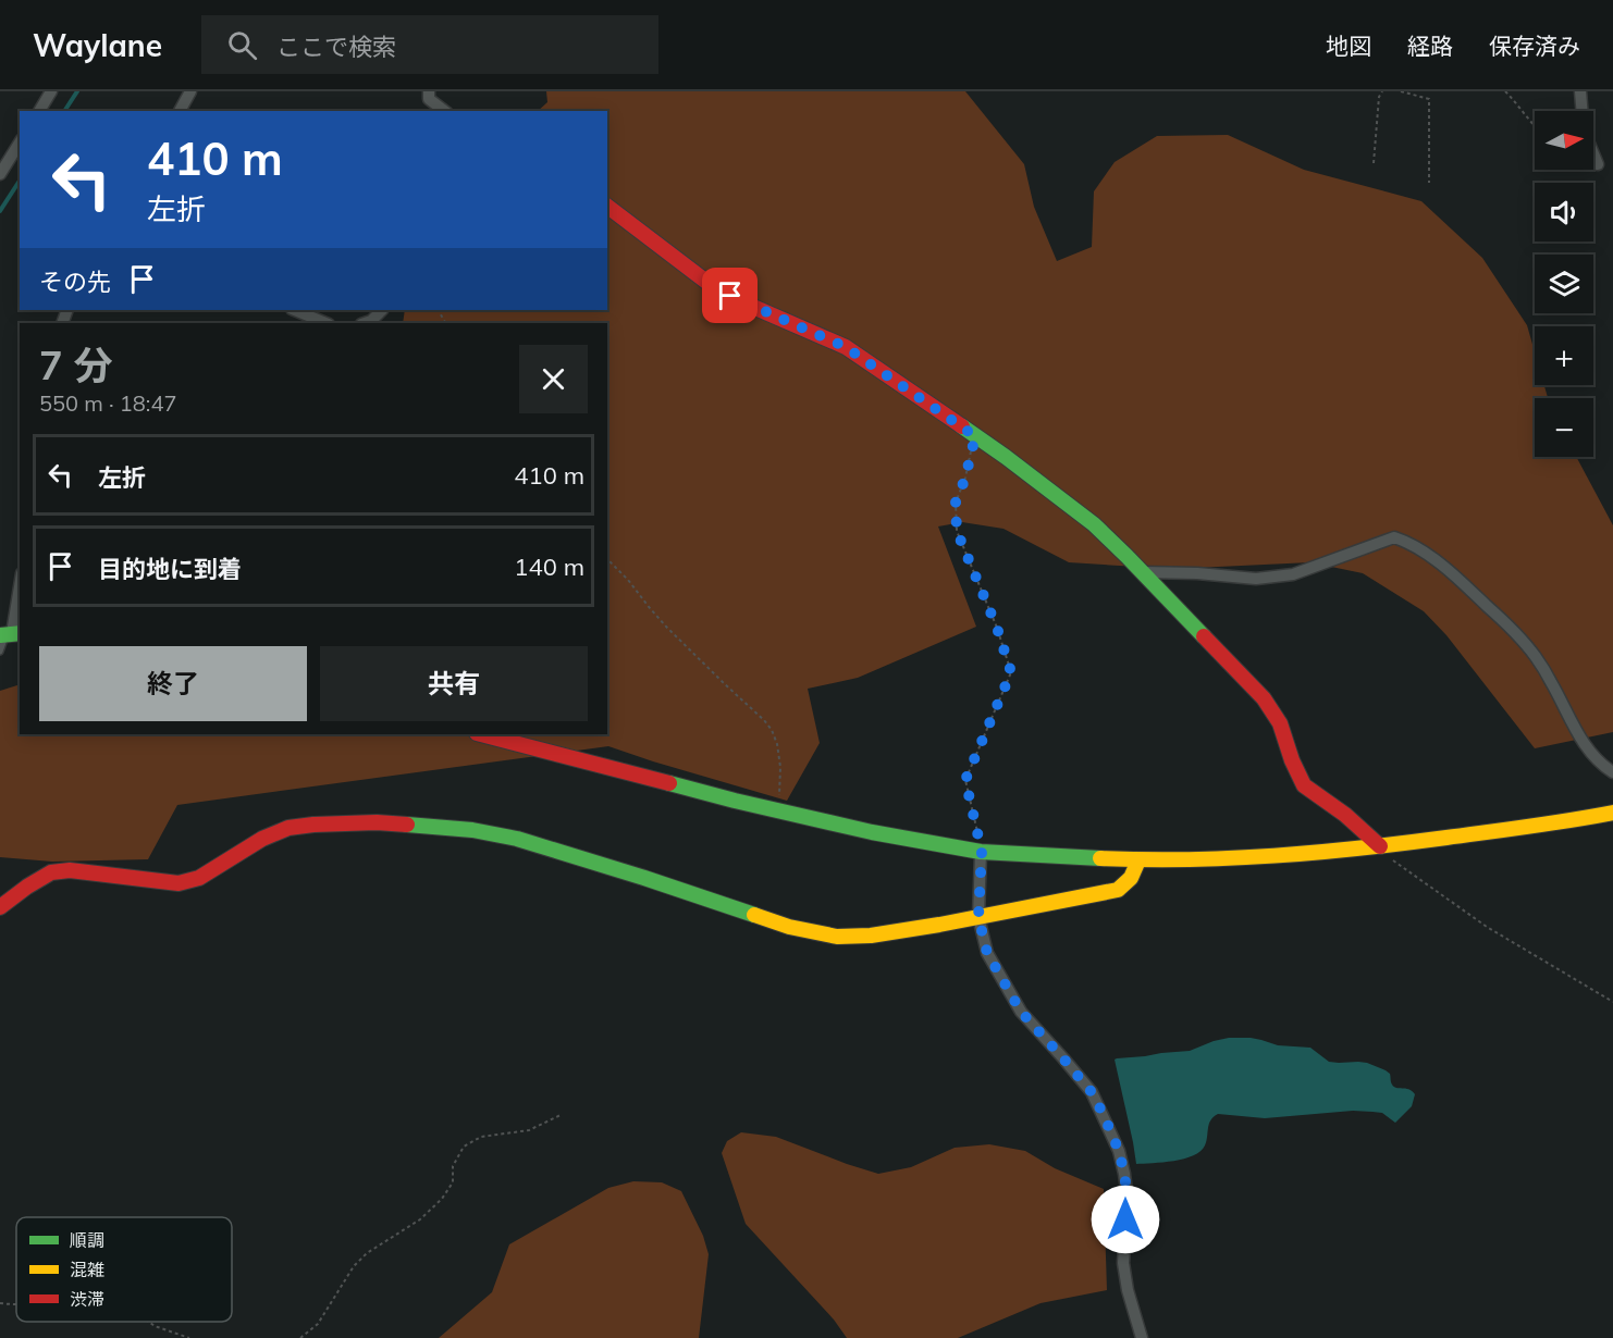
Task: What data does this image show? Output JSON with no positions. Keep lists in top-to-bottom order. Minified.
{"legend":["順調","混雑","渋滞"],"north":"right","page":{"header":"Waylane","search":"ここで検索","nav":["地図","経路","保存済み"],"map_buttons":["+","−"],"turn":["410 m","左折"],"then":"その先","heading":["7 分","550 m · 18:47"],"list":[{"name":"左折","value":"410 m"},{"name":"目的地に到着","value":"140 m"}],"buttons":["終了","共有"]}}
